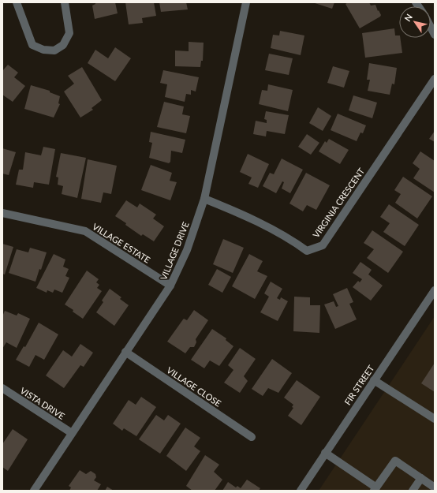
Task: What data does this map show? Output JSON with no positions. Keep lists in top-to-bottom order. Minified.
{"streets":{"street":["VIRGINIA CRESCENT","VILLAGE ESTATE","VILLAGE DRIVE","FIR STREET","VILLAGE CLOSE","VISTA DRIVE"]},"crossings":[["VIRGINIA CRESCENT","VILLAGE DRIVE"],["VILLAGE ESTATE","VILLAGE DRIVE"],["VILLAGE DRIVE","VILLAGE CLOSE"],["VILLAGE DRIVE","VISTA DRIVE"]],"north":"top left"}
